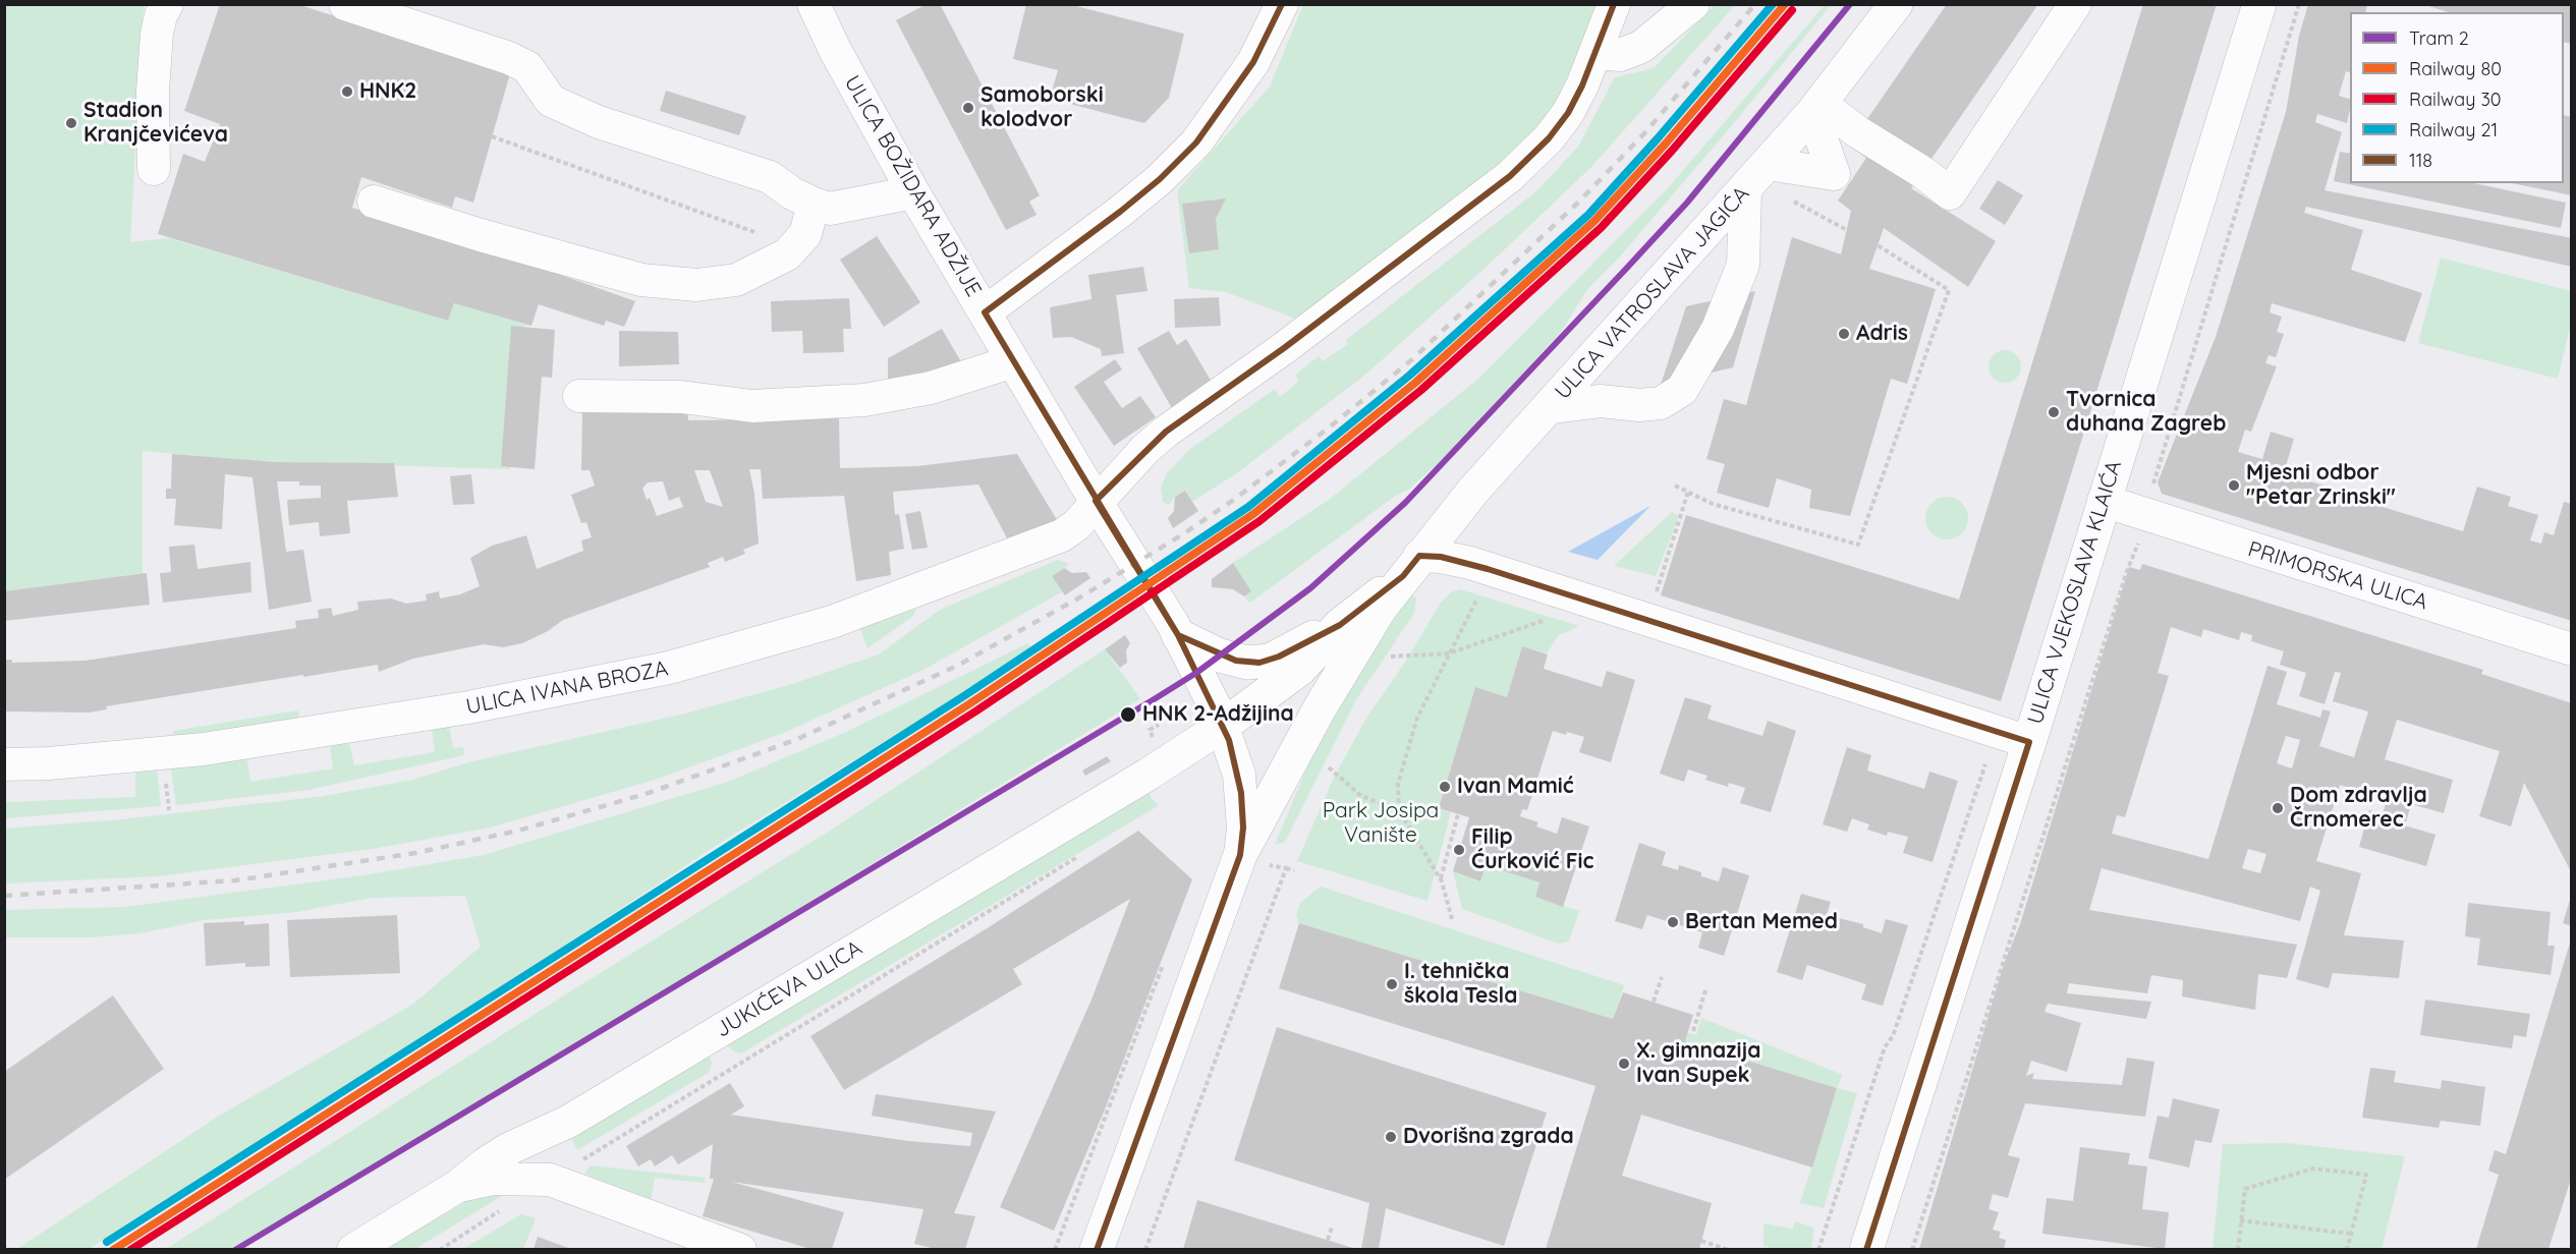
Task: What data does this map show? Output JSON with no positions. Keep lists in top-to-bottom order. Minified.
{"streets":{"main road":["ULICA VATROSLAVA JAGIĆA","ULICA VJEKOSLAVA KLAIĆA"],"street":["ULICA BOŽIDARA ADŽIJE","PRIMORSKA ULICA","ULICA IVANA BROZA","JUKIĆEVA ULICA"]},"crossings":[["ULICA BOŽIDARA ADŽIJE","ULICA IVANA BROZA"],["ULICA BOŽIDARA ADŽIJE","JUKIĆEVA ULICA"],["PRIMORSKA ULICA","ULICA VJEKOSLAVA KLAIĆA"]],"parks":["Park Josipa Vanište"],"places":["HNK2","Samoborski kolodvor","Stadion Kranjčevićeva","Adris","Tvornica duhana Zagreb","Mjesni odbor \"Petar Zrinski\"","HNK 2-Adžijina","Ivan Mamić","Dom zdravlja Črnomerec","Filip Ćurković Fic","Bertan Memed","I. tehnička škola Tesla","X. gimnazija Ivan Supek","Dvorišna zgrada"],"lines":["tram line 2","rail line 80","rail line 21","transit line 118","rail line 30"],"legend":["Tram 2","Railway 80","Railway 30","Railway 21","118"]}
